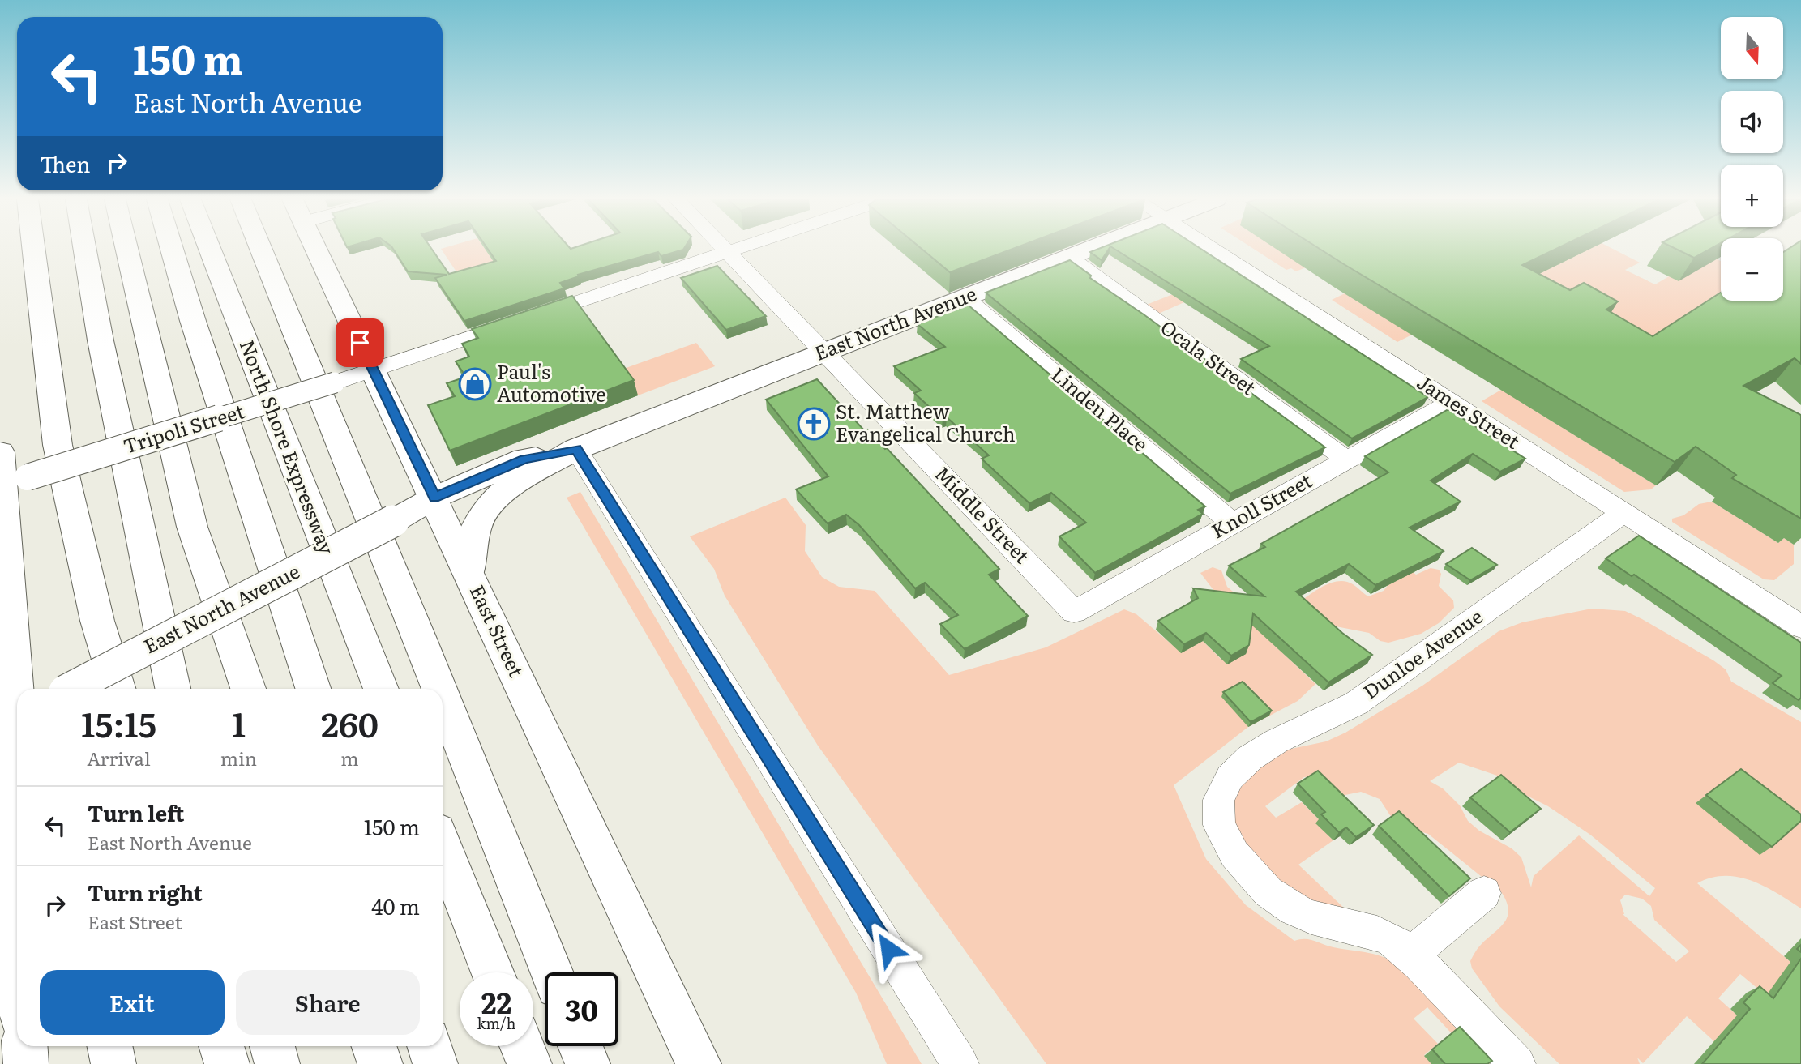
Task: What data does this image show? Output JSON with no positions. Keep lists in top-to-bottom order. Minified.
{"streets":{"main road":["East North Avenue","North Shore Expressway","East Street"],"street":["Ocala Street","Linden Place","James Street","Tripoli Street","Knoll Street","Middle Street","Dunloe Avenue"]},"crossings":[["East North Avenue","Ocala Street"],["East North Avenue","Linden Place"],["East North Avenue","Middle Street"],["East North Avenue","East Street"],["Ocala Street","Knoll Street"],["Linden Place","Knoll Street"],["James Street","Knoll Street"],["James Street","Dunloe Avenue"],["Tripoli Street","Middle Street"],["Tripoli Street","East Street"],["Knoll Street","Middle Street"]],"places":{"shop":["Paul's Automotive"],"church":["St. Matthew Evangelical Church"]},"north":"bottom","page":{"map_buttons":["+","−"],"turn":["150 m","East North Avenue"],"then":"Then","eta":["15:15","Arrival","1","min","260","m"],"list":[{"name":"Turn left","note":"East North Avenue","value":"150 m"},{"name":"Turn right","note":"East Street","value":"40 m"}],"buttons":["Exit","Share"],"speed":"22 km/h","limit":"30"}}
